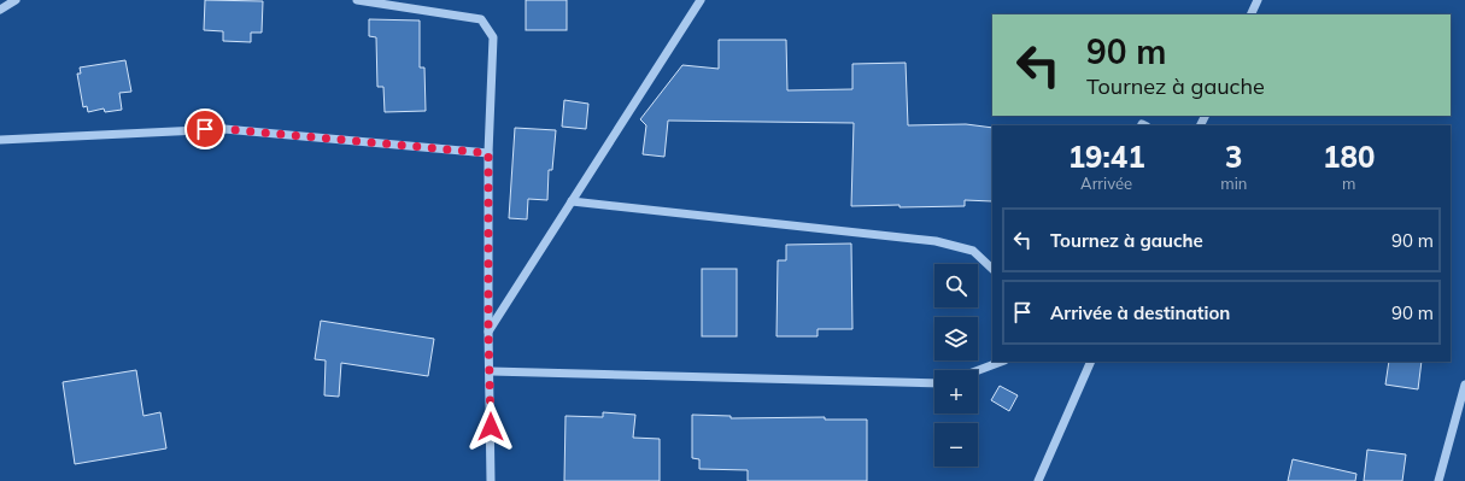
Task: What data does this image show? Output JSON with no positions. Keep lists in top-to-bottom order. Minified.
{"page":{"turn":["90 m","Tournez à gauche"],"eta":["19:41","Arrivée","3","min","180","m"],"list":[{"name":"Tournez à gauche","value":"90 m"},{"name":"Arrivée à destination","value":"90 m"}],"map_buttons":["+","−"]}}
